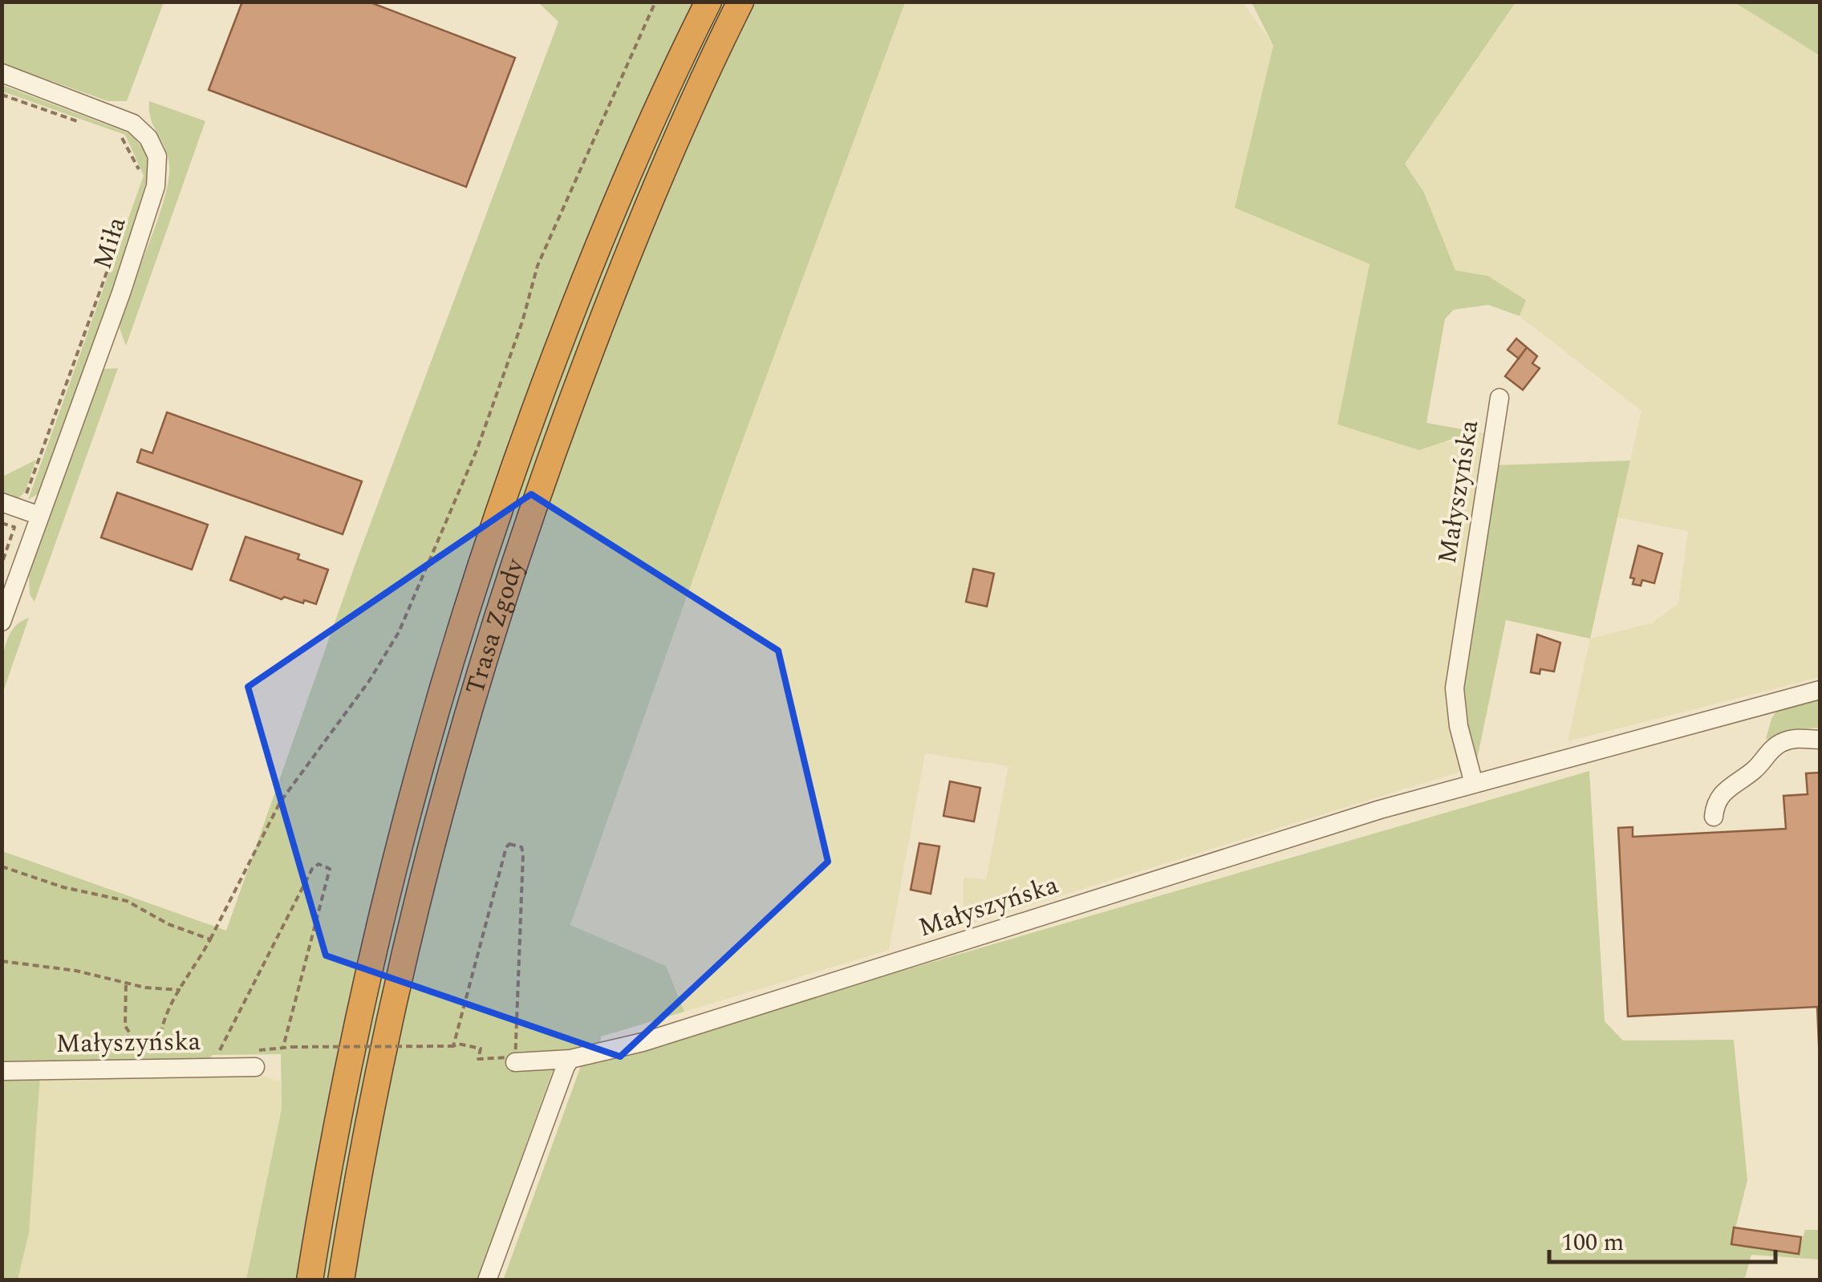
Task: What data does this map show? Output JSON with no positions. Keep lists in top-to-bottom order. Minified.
{"streets":{"highway":["Trasa Zgody"],"street":["Miła","Małyszyńska"]},"scale_bar":"100 m"}
